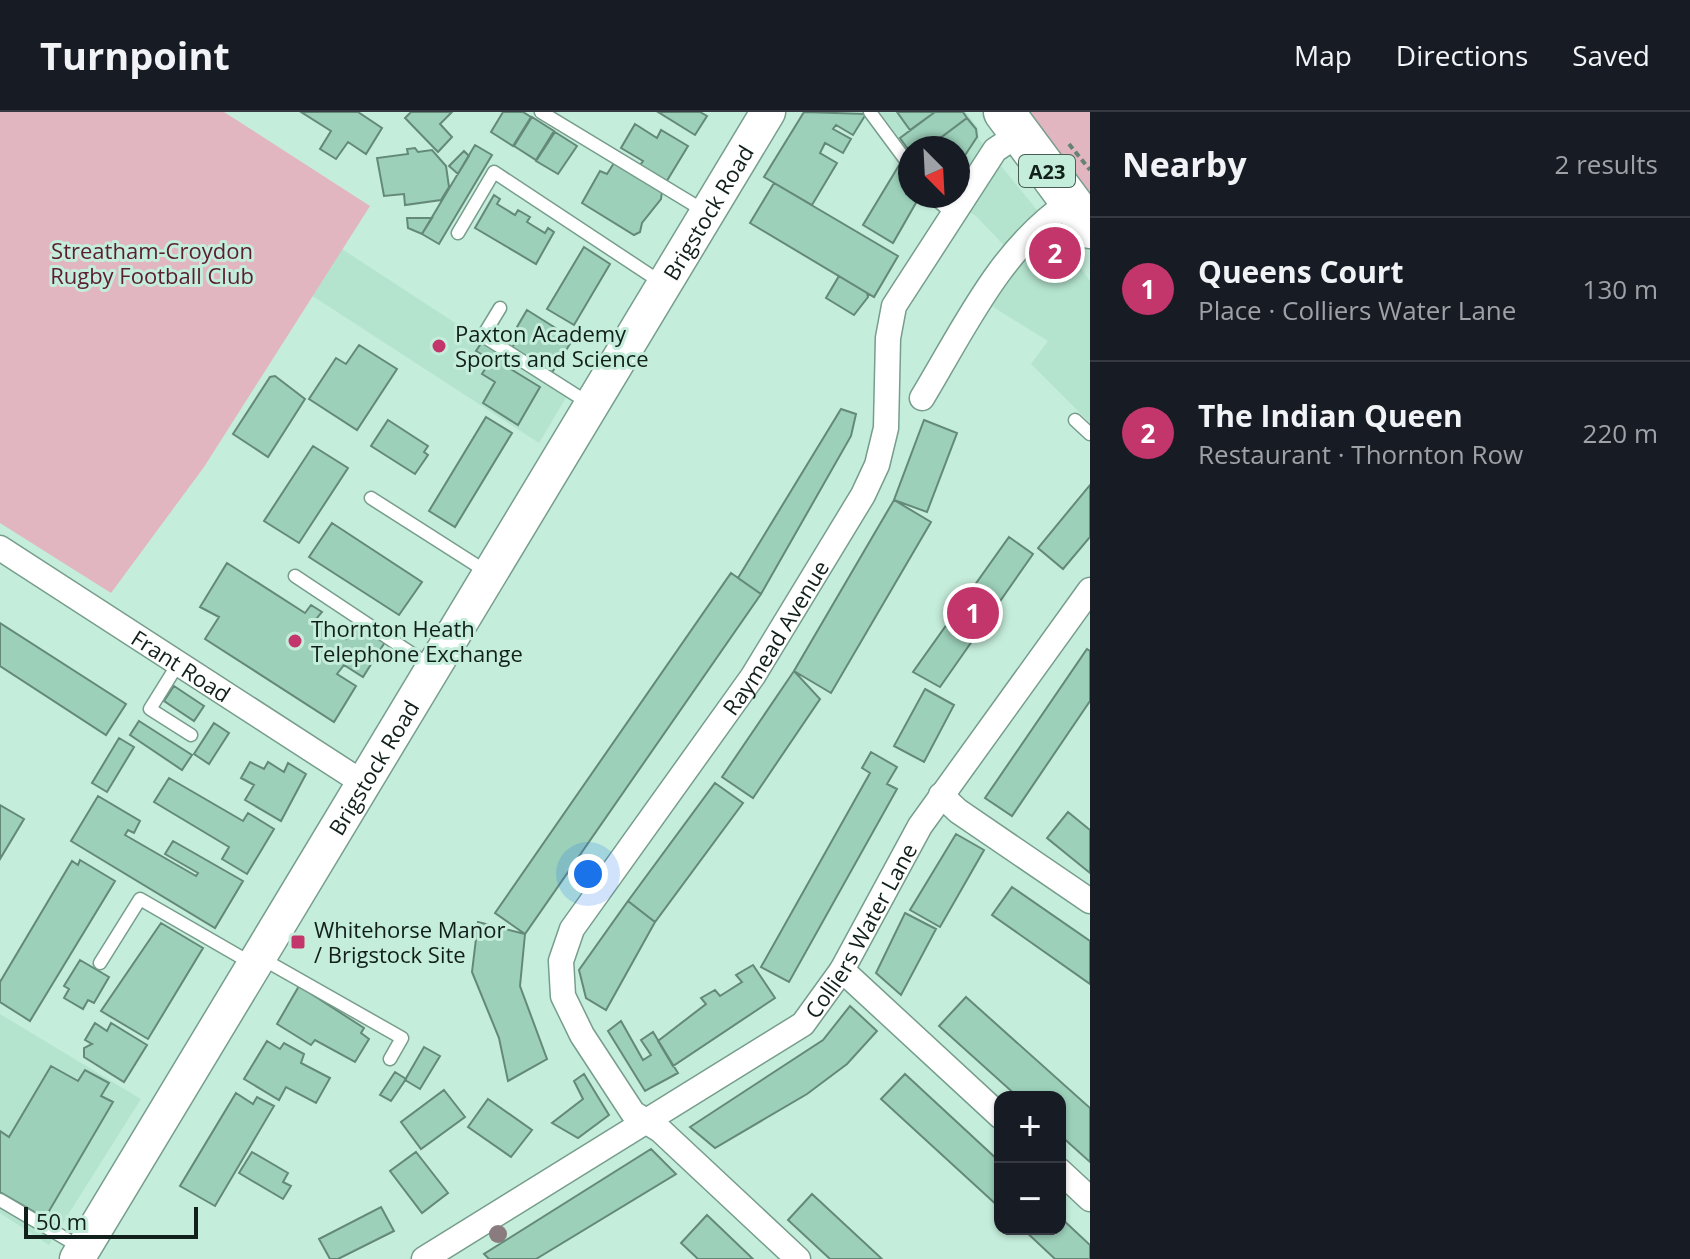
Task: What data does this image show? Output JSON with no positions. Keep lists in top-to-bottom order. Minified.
{"streets":{"highway":["A23"],"main road":["Brigstock Road"],"street":["Raymead Avenue","Frant Road","Colliers Water Lane"]},"crossings":[["A23","Raymead Avenue"],["Brigstock Road","Frant Road"],["Raymead Avenue","Colliers Water Lane"]],"parks":["Streatham-Croydon Rugby Football Club"],"places":{"other":["Paxton Academy Sports and Science","Thornton Heath Telephone Exchange"],"transit":["Whitehorse Manor / Brigstock Site"]},"scale_bar":"50 m","north":"bottom right","page":{"header":"Turnpoint","nav":["Map","Directions","Saved"],"heading":["Nearby","2 results"],"list":[{"mark":"1","name":"Queens Court","note":"Place · Colliers Water Lane","value":"130 m"},{"mark":"2","name":"The Indian Queen","note":"Restaurant · Thornton Row","value":"220 m"}],"pins":["2","1"],"map_buttons":["+","−"],"scale":"50 m"}}
